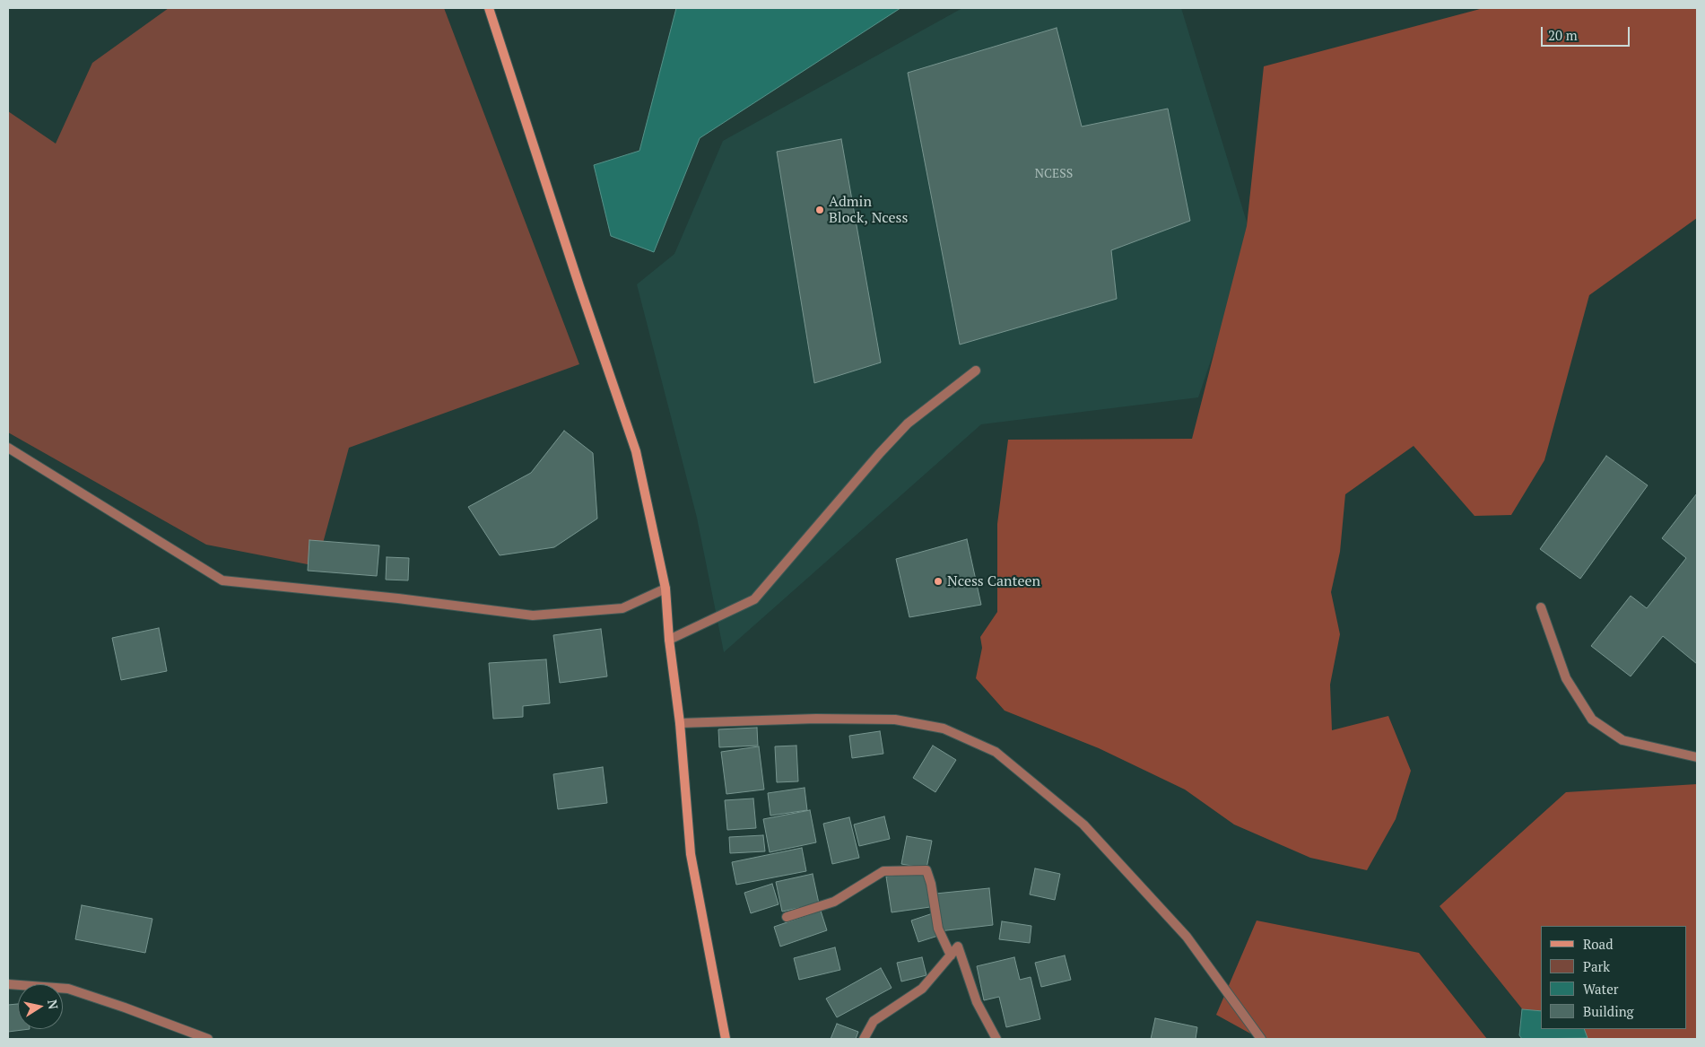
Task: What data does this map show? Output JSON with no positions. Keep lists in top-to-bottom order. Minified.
{"places":["Admin Block, Ncess","Ncess Canteen"],"house_numbers":["NCESS"],"legend":["Road","Park","Water","Building"],"scale_bar":"20 m","north":"right"}
